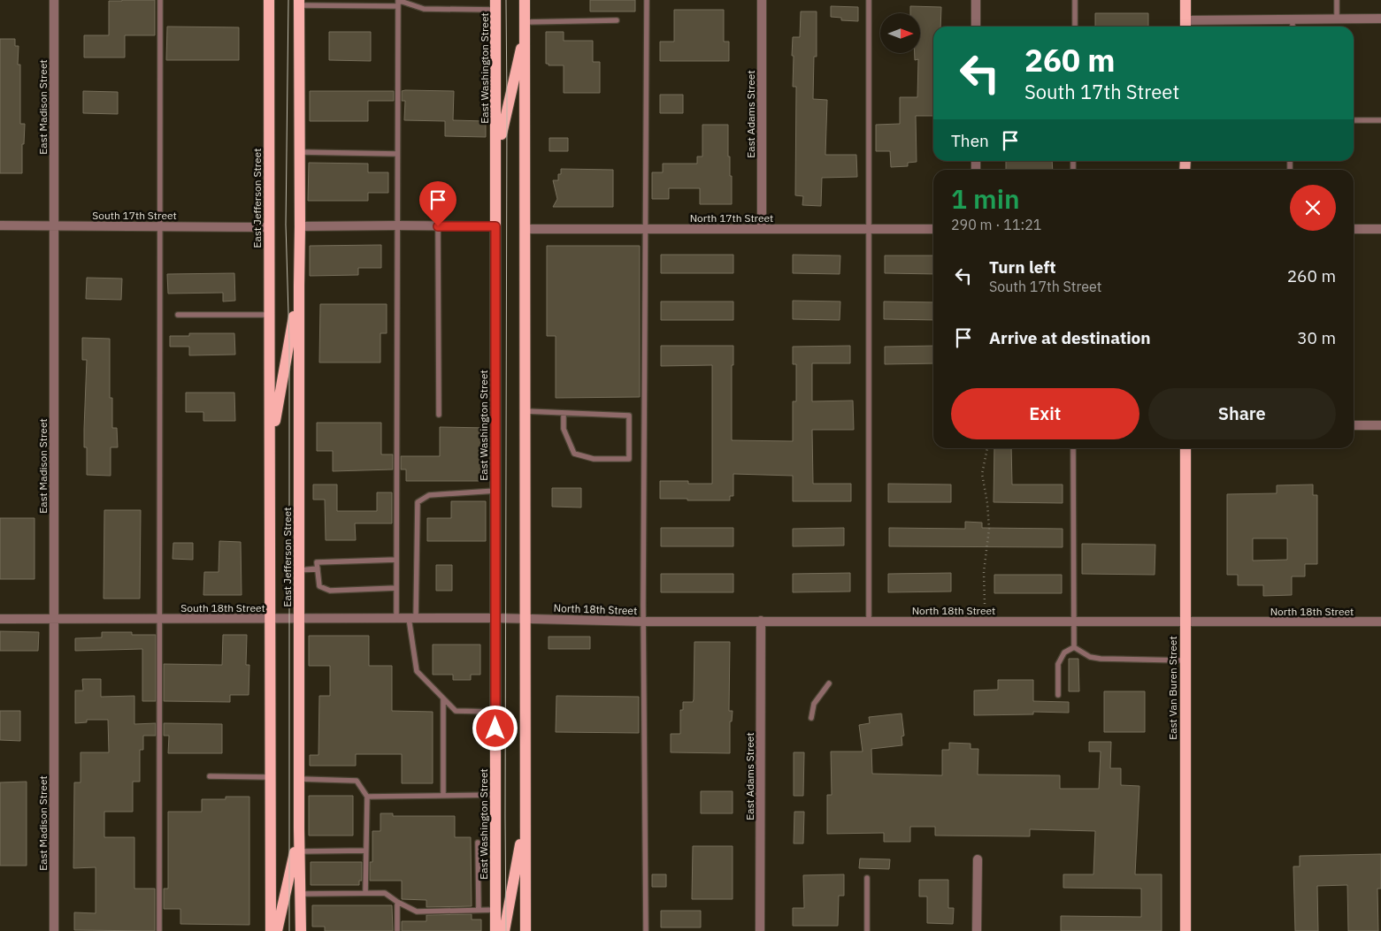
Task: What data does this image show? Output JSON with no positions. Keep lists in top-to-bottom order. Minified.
{"streets":{"main road":["East Washington Street","East Jefferson Street","East Van Buren Street"],"street":["East Madison Street","East Adams Street","South 17th Street","North 17th Street","South 18th Street","North 18th Street"]},"crossings":[["East Washington Street","South 18th Street"],["East Madison Street","South 17th Street"],["East Madison Street","South 18th Street"],["East Adams Street","North 17th Street"],["East Adams Street","North 18th Street"],["East Jefferson Street","South 17th Street"],["East Jefferson Street","South 18th Street"],["South 18th Street","North 18th Street"],["North 18th Street","East Van Buren Street"]],"north":"right","page":{"turn":["260 m","South 17th Street"],"then":"Then","heading":["1 min","290 m · 11:21"],"list":[{"name":"Turn left","note":"South 17th Street","value":"260 m"},{"name":"Arrive at destination","value":"30 m"}],"buttons":["Exit","Share"]}}
